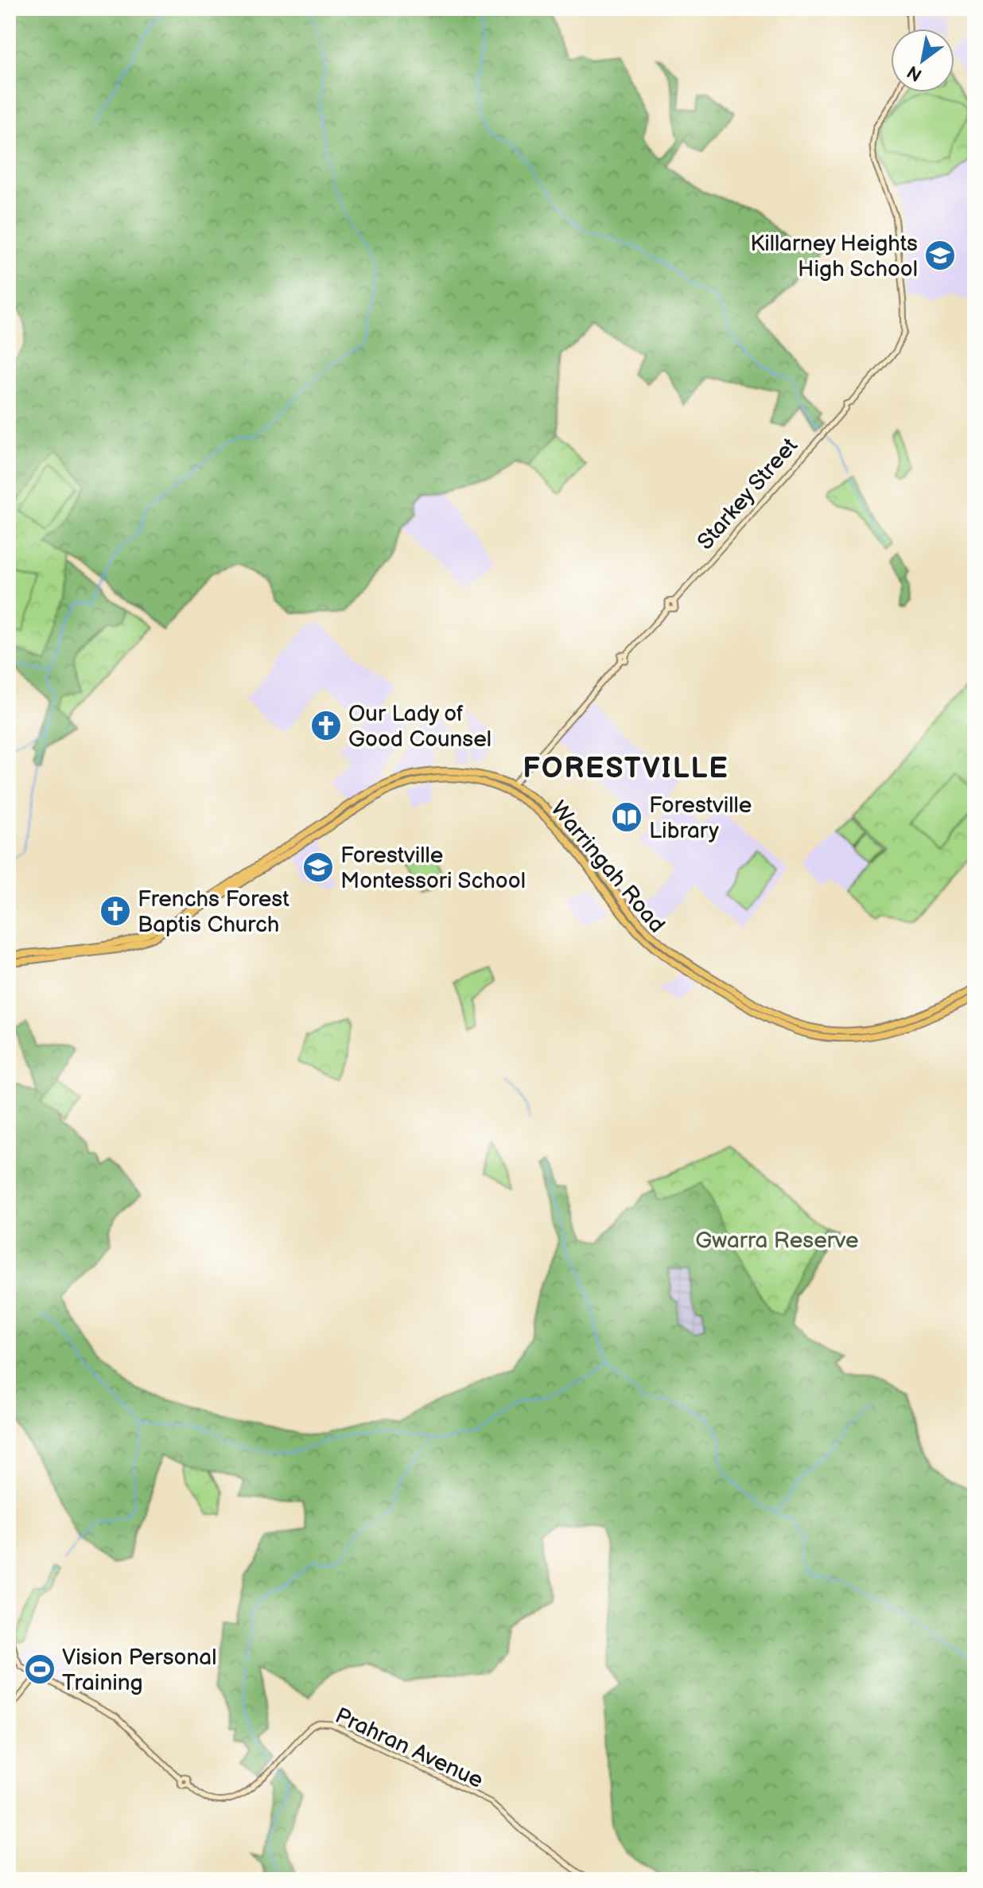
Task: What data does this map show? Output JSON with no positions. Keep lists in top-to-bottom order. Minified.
{"streets":{"highway":["Warringah Road"],"street":["Starkey Street","Prahran Avenue"]},"crossings":[["Starkey Street","Warringah Road"]],"districts":["FORESTVILLE"],"parks":["Gwarra Reserve"],"places":{"school or university":["Killarney Heights High School","Forestville Montessori School"],"church":["Our Lady of Good Counsel","Frenchs Forest Baptis Church"],"library":["Forestville Library"],"sports":["Vision Personal Training"]},"north":"bottom left"}
